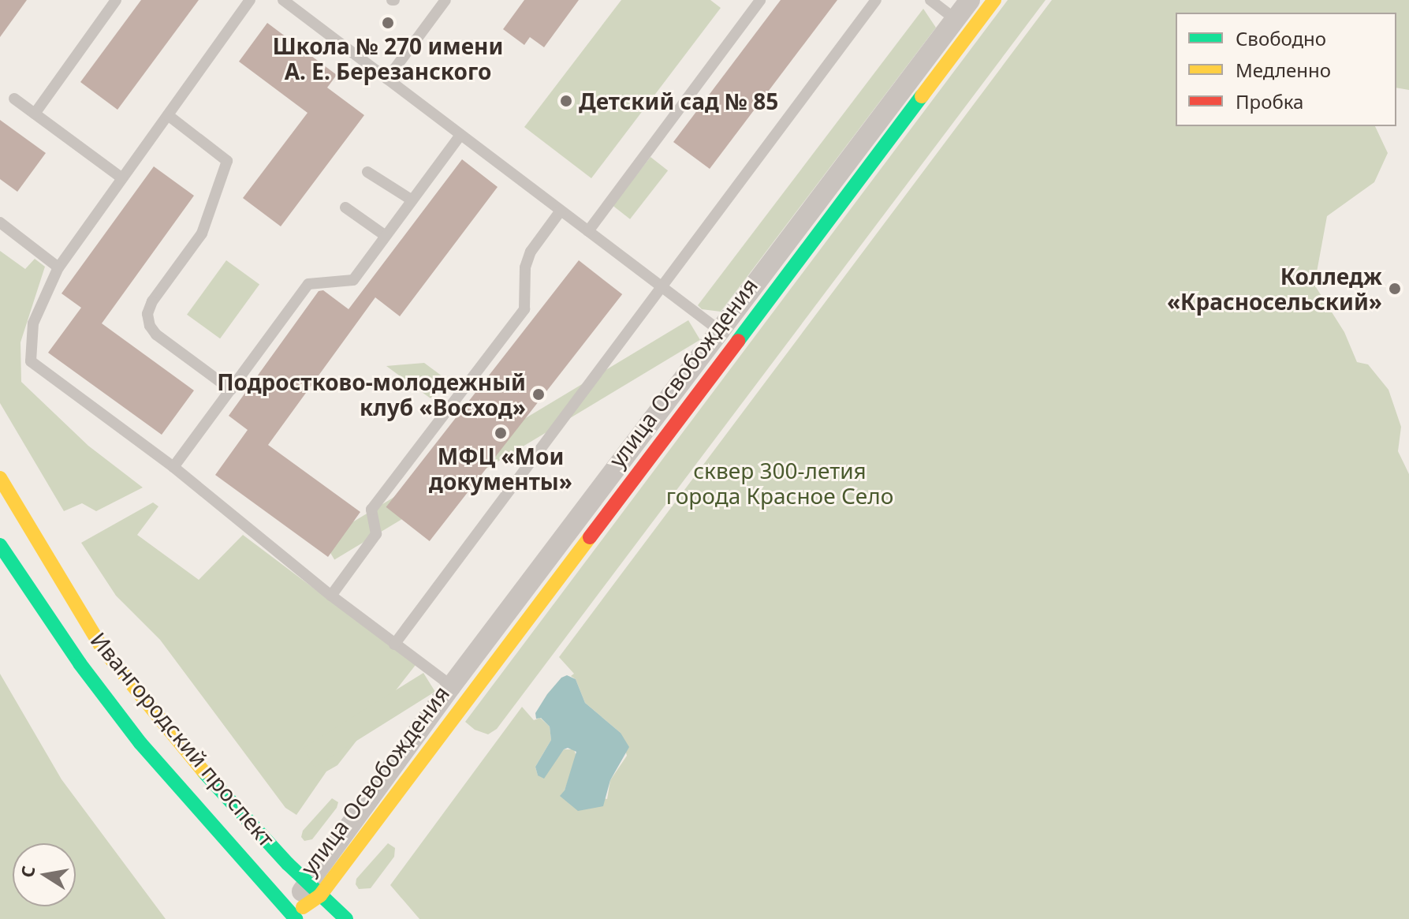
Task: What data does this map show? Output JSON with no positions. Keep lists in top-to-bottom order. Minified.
{"streets":{"main road":["улица Освобождения","Ивангородский проспект"]},"crossings":[["улица Освобождения","Ивангородский проспект"]],"parks":["сквер 300-летия города Красное Село"],"places":["Школа № 270 имени А. Е. Березанского","Детский сад № 85","Колледж «Красносельский»","Подростково-молодежный клуб «Восход»","МФЦ «Мои документы»"],"legend":["Свободно","Медленно","Пробка"],"north":"left"}
